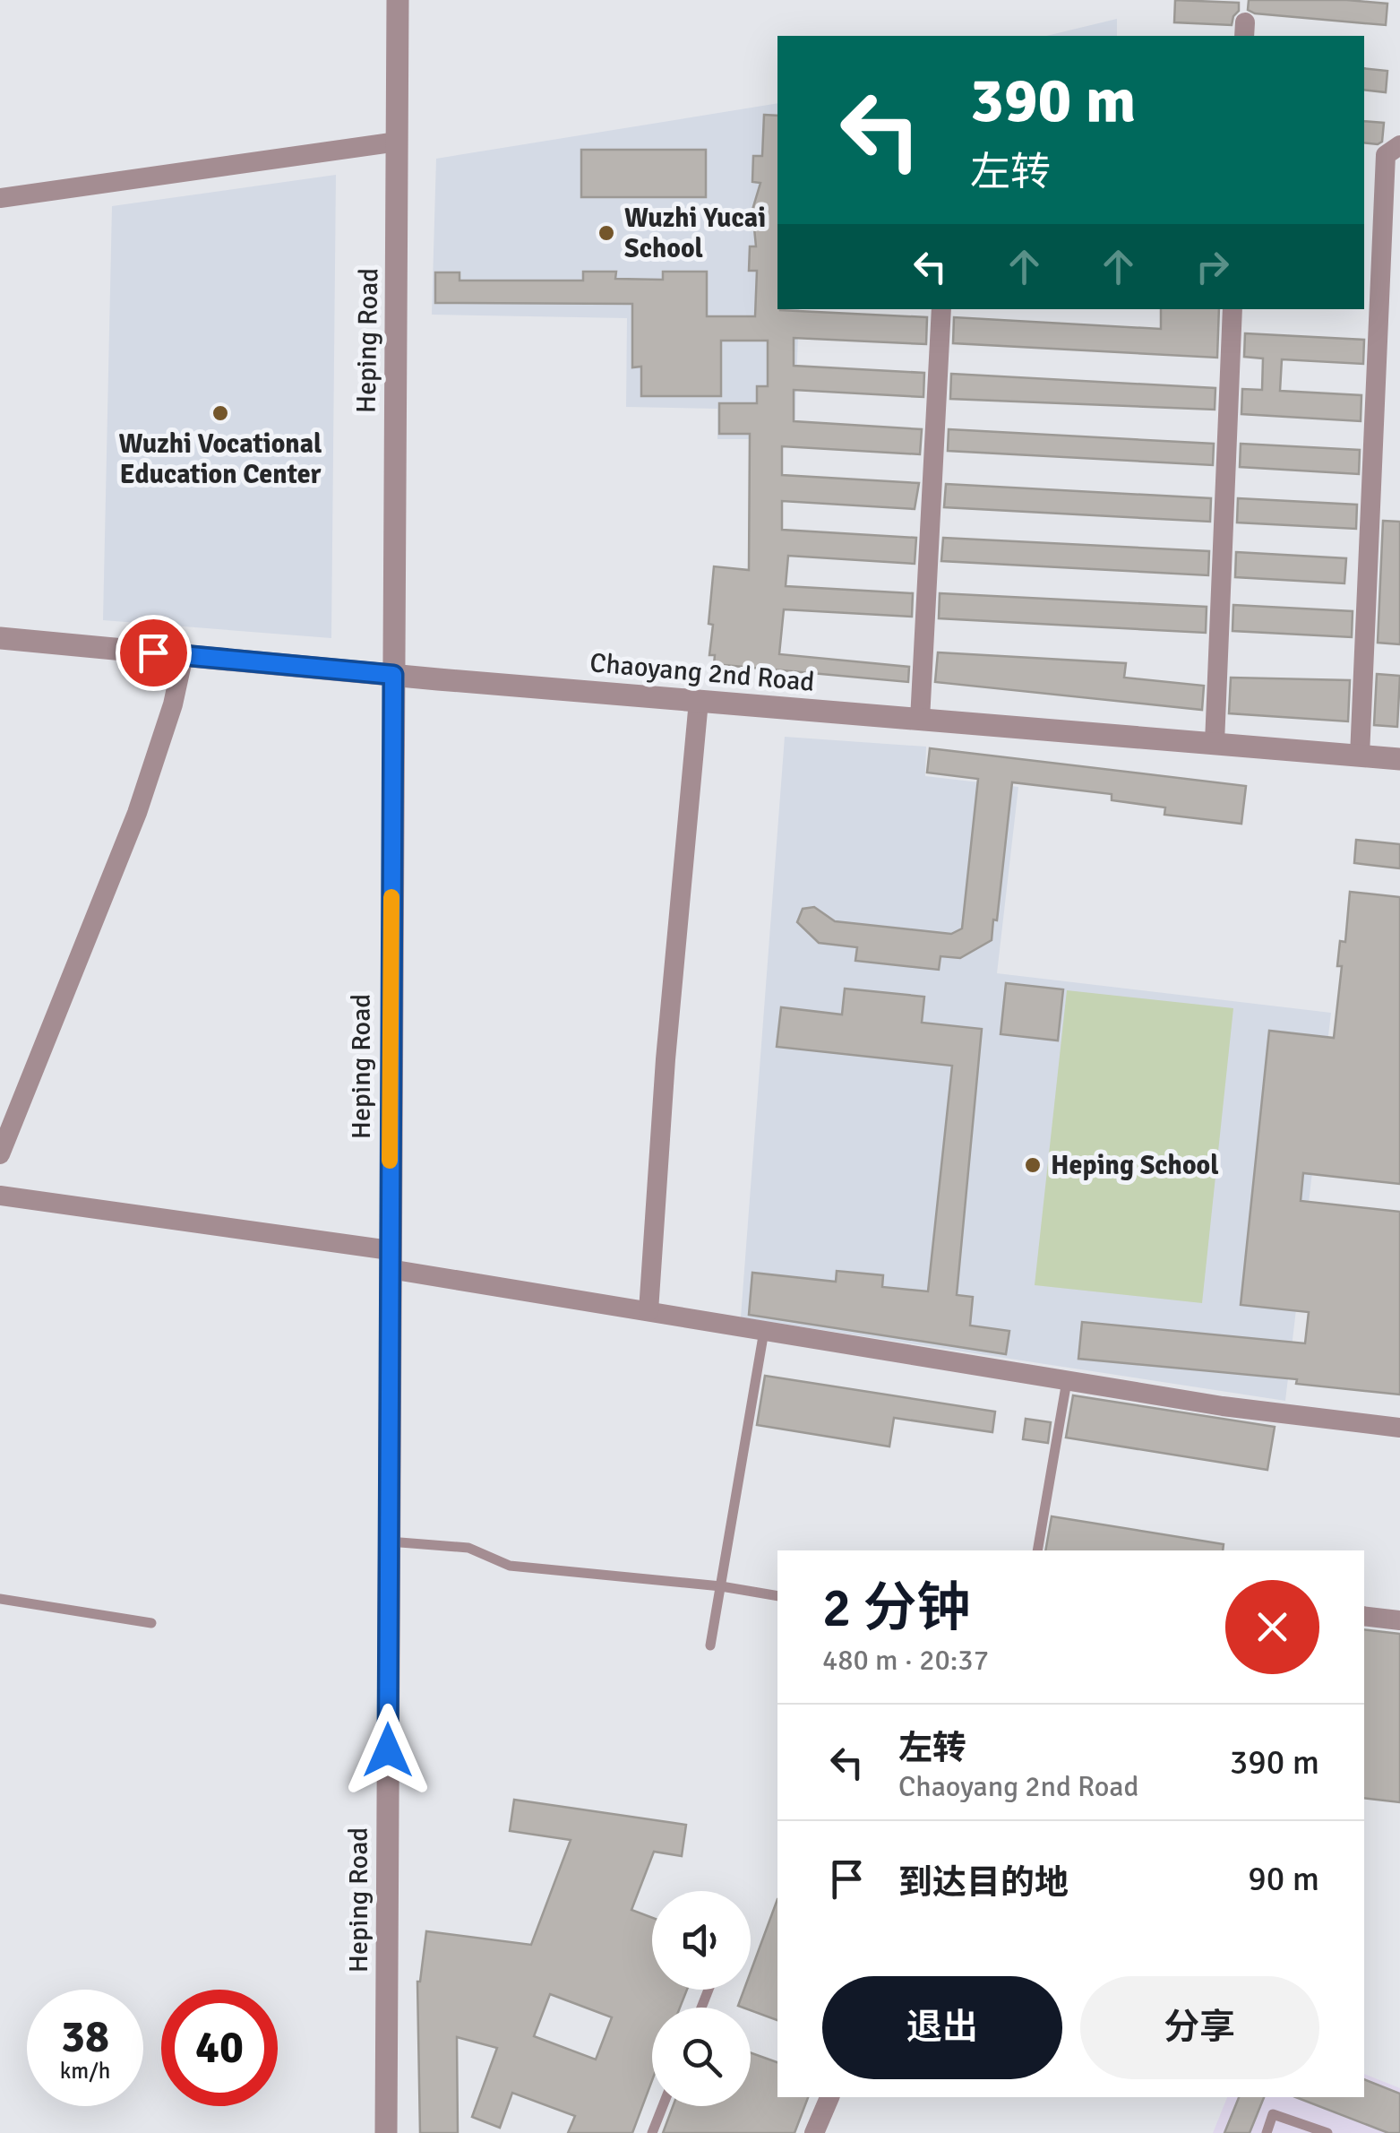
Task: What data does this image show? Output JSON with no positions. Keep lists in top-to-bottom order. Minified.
{"streets":{"street":["Heping Road","Chaoyang 2nd Road"]},"crossings":[["Heping Road","Chaoyang 2nd Road"]],"places":["Wuzhi Yucai School","Wuzhi Vocational Education Center","Heping School"],"page":{"turn":["390 m","左转"],"heading":["2 分钟","480 m · 20:37"],"list":[{"name":"左转","note":"Chaoyang 2nd Road","value":"390 m"},{"name":"到达目的地","value":"90 m"}],"buttons":["退出","分享"],"speed":"38 km/h","limit":"40"}}
